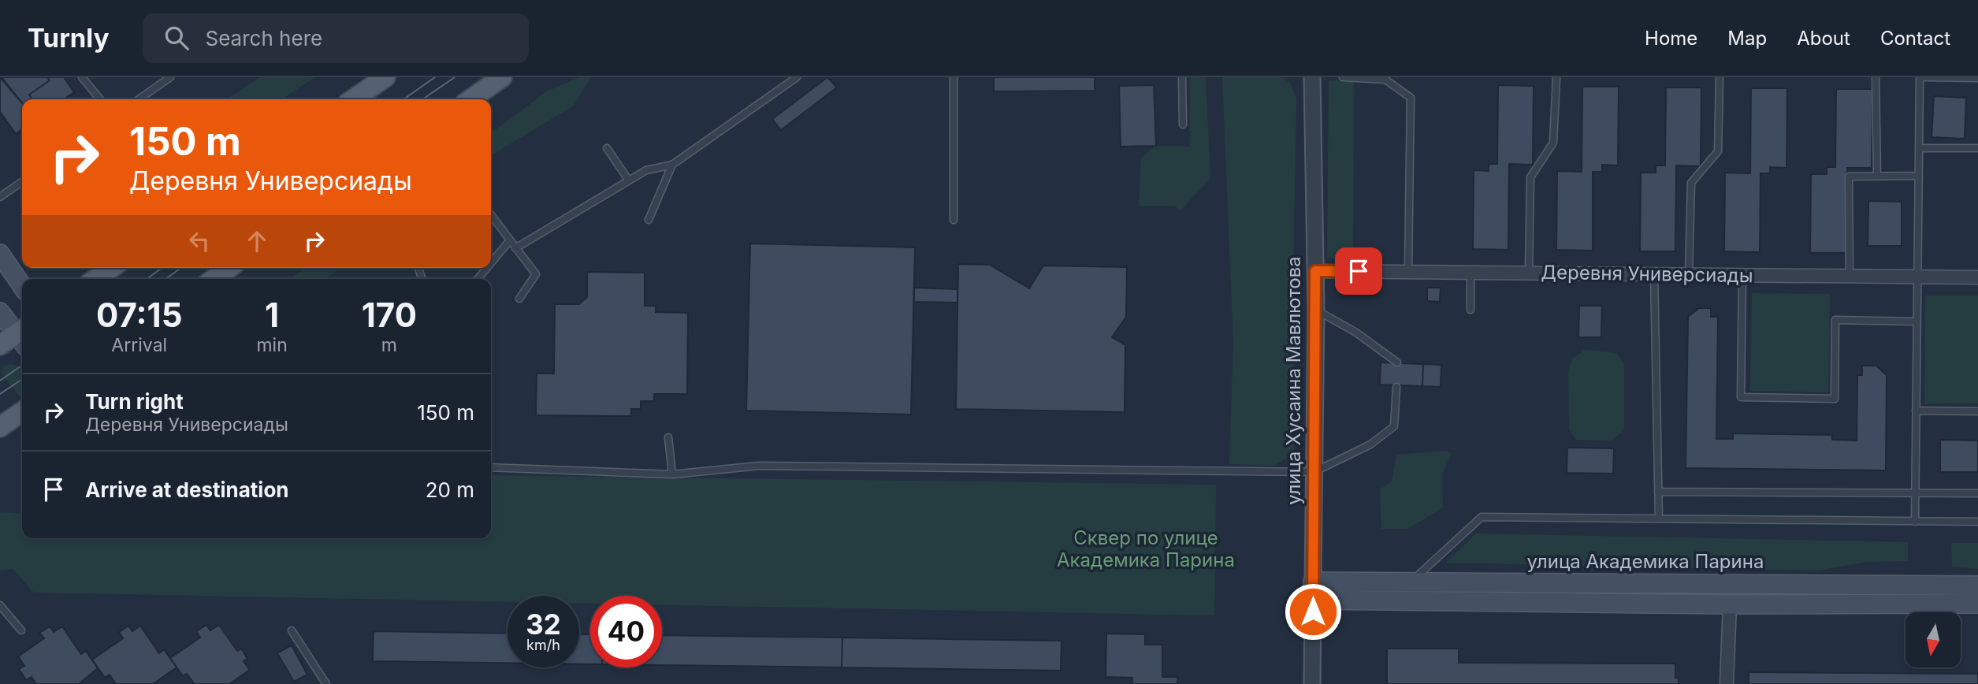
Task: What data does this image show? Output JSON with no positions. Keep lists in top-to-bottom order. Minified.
{"streets":{"main road":["улица Хусаина Мавлютова","улица Академика Парина"],"street":["Деревня Универсиады"]},"crossings":[["Деревня Универсиады","улица Хусаина Мавлютова"],["улица Хусаина Мавлютова","улица Академика Парина"]],"parks":["Сквер по улице Академика Парина"],"north":"bottom","page":{"header":"Turnly","search":"Search here","nav":["Home","Map","About","Contact"],"turn":["150 m","Деревня Универсиады"],"eta":["07:15","Arrival","1","min","170","m"],"list":[{"name":"Turn right","note":"Деревня Универсиады","value":"150 m"},{"name":"Arrive at destination","value":"20 m"}],"speed":"32 km/h","limit":"40"}}
